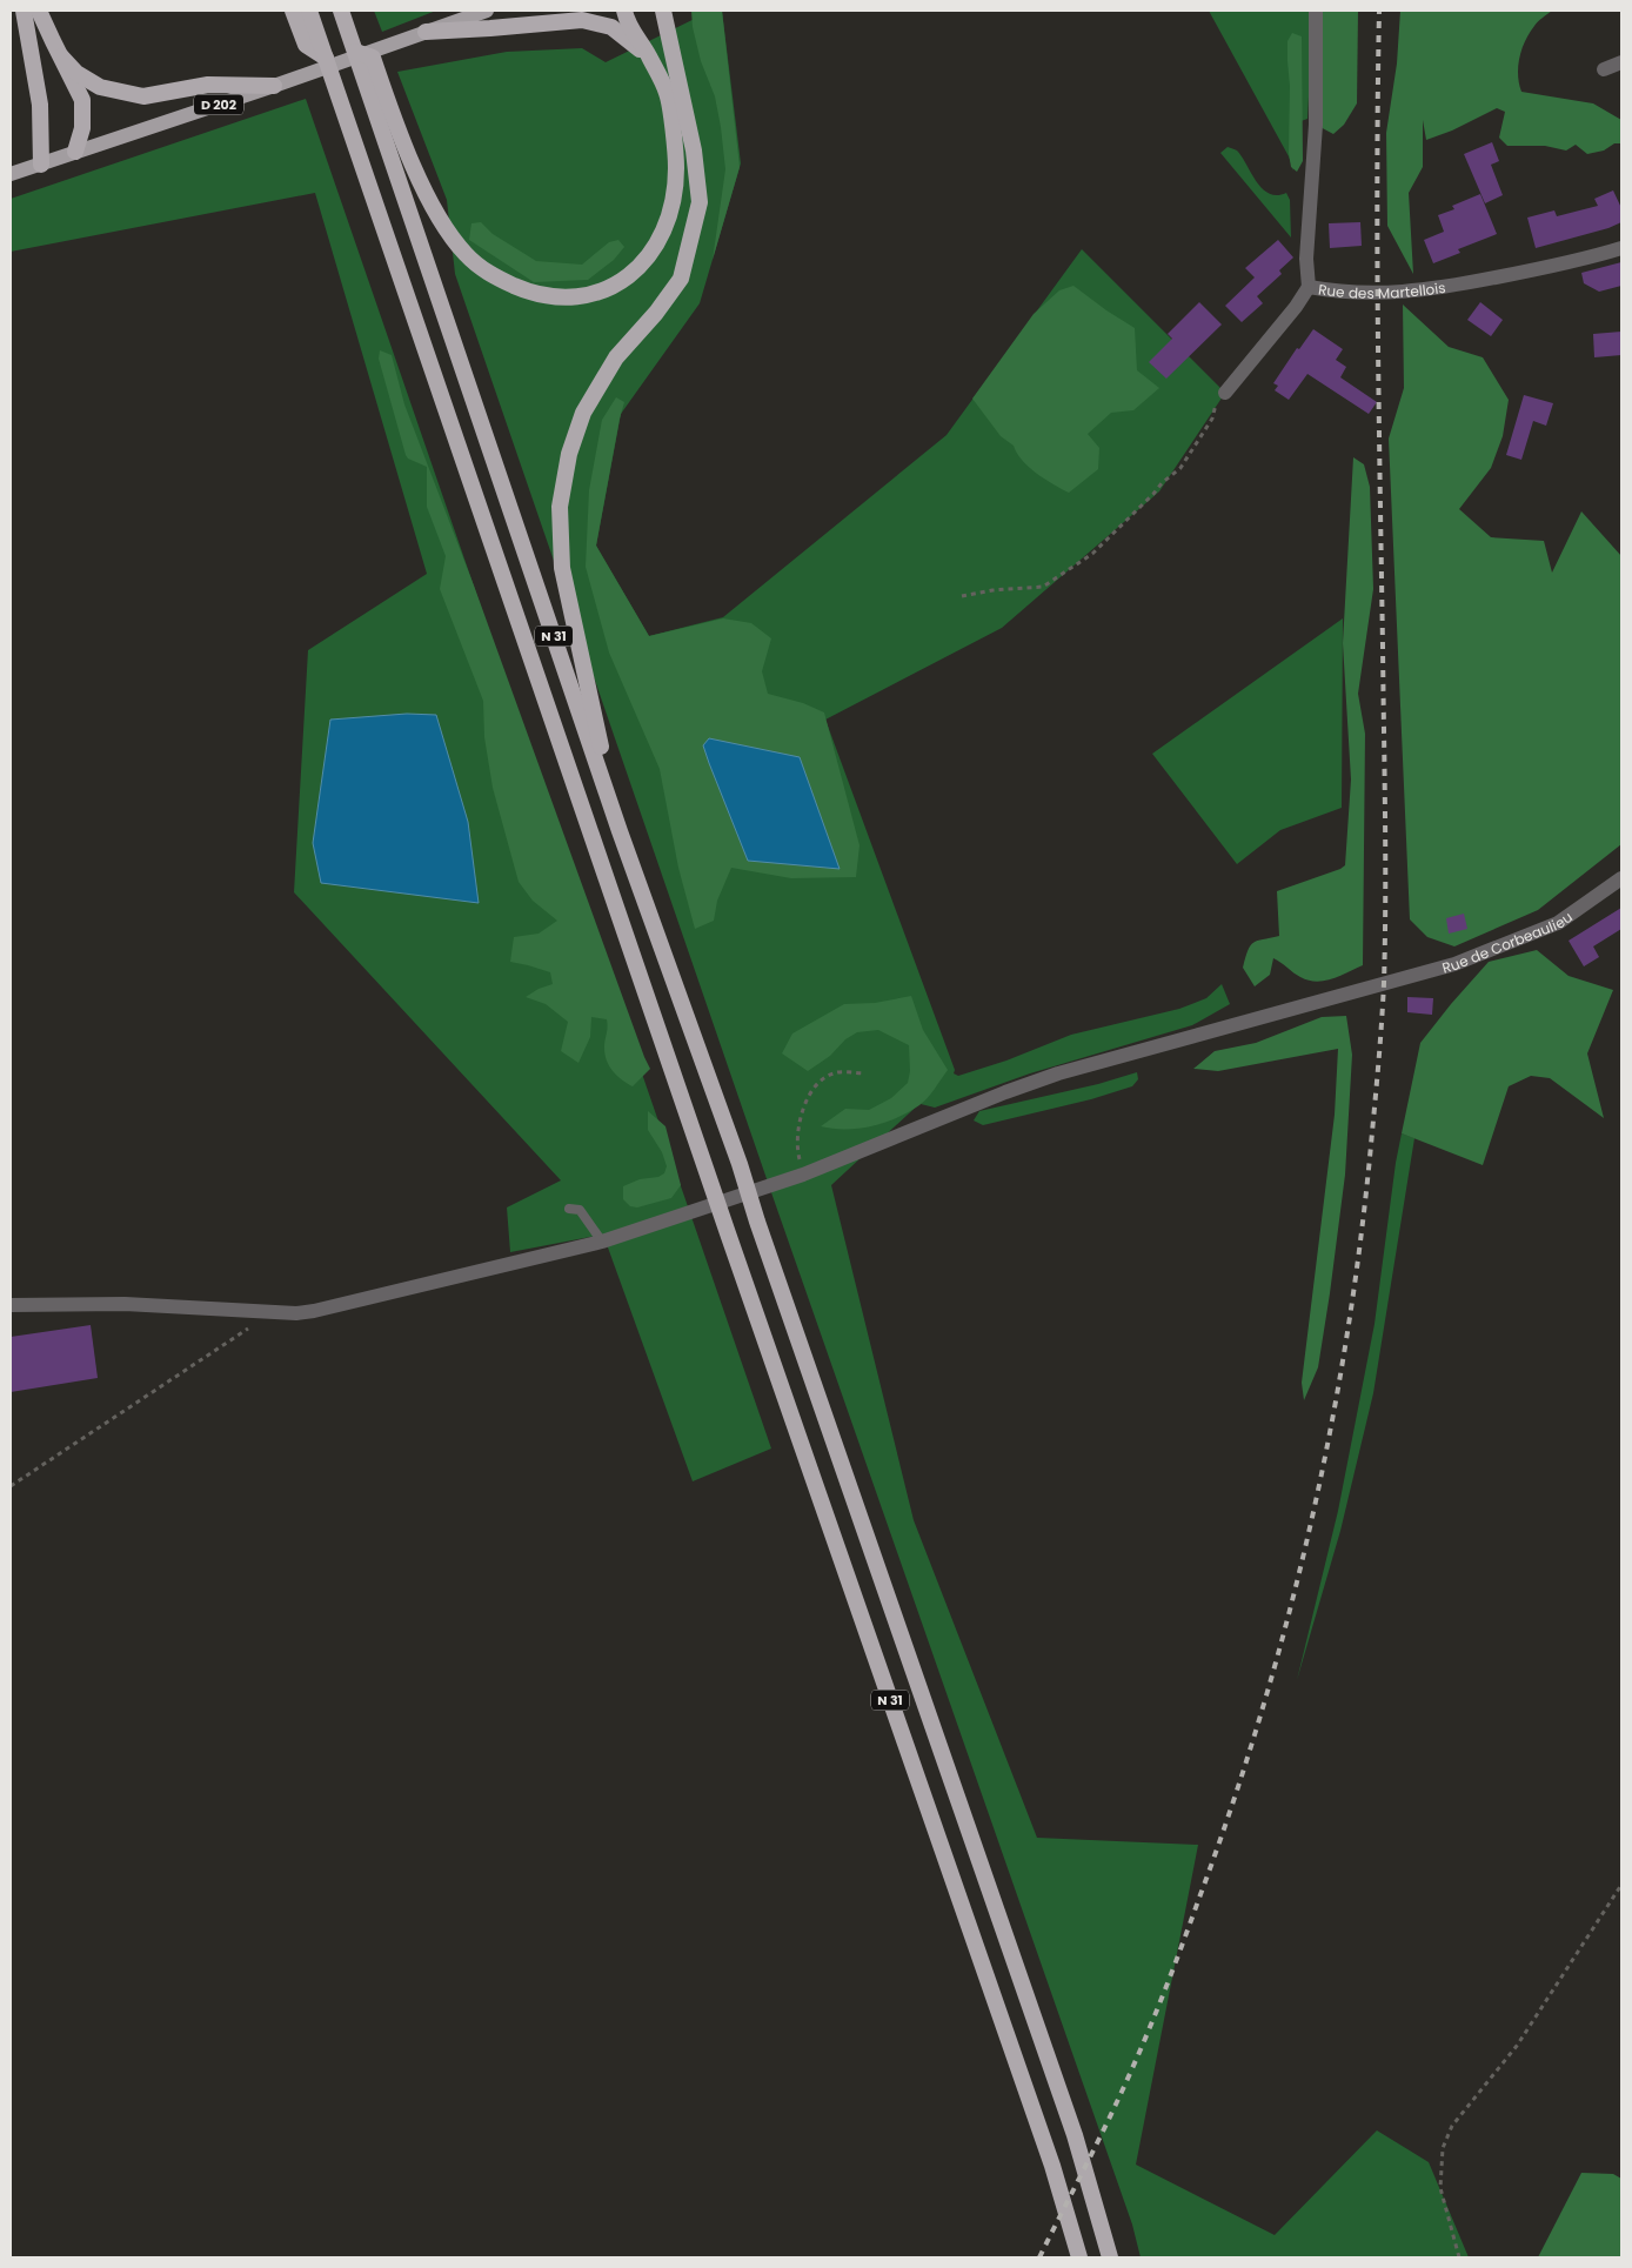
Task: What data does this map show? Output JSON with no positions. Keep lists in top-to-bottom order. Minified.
{"streets":{"highway":["N 31"],"main road":["D 202"],"street":["Rue des Martellois","Rue de Corbeaulieu"]}}
